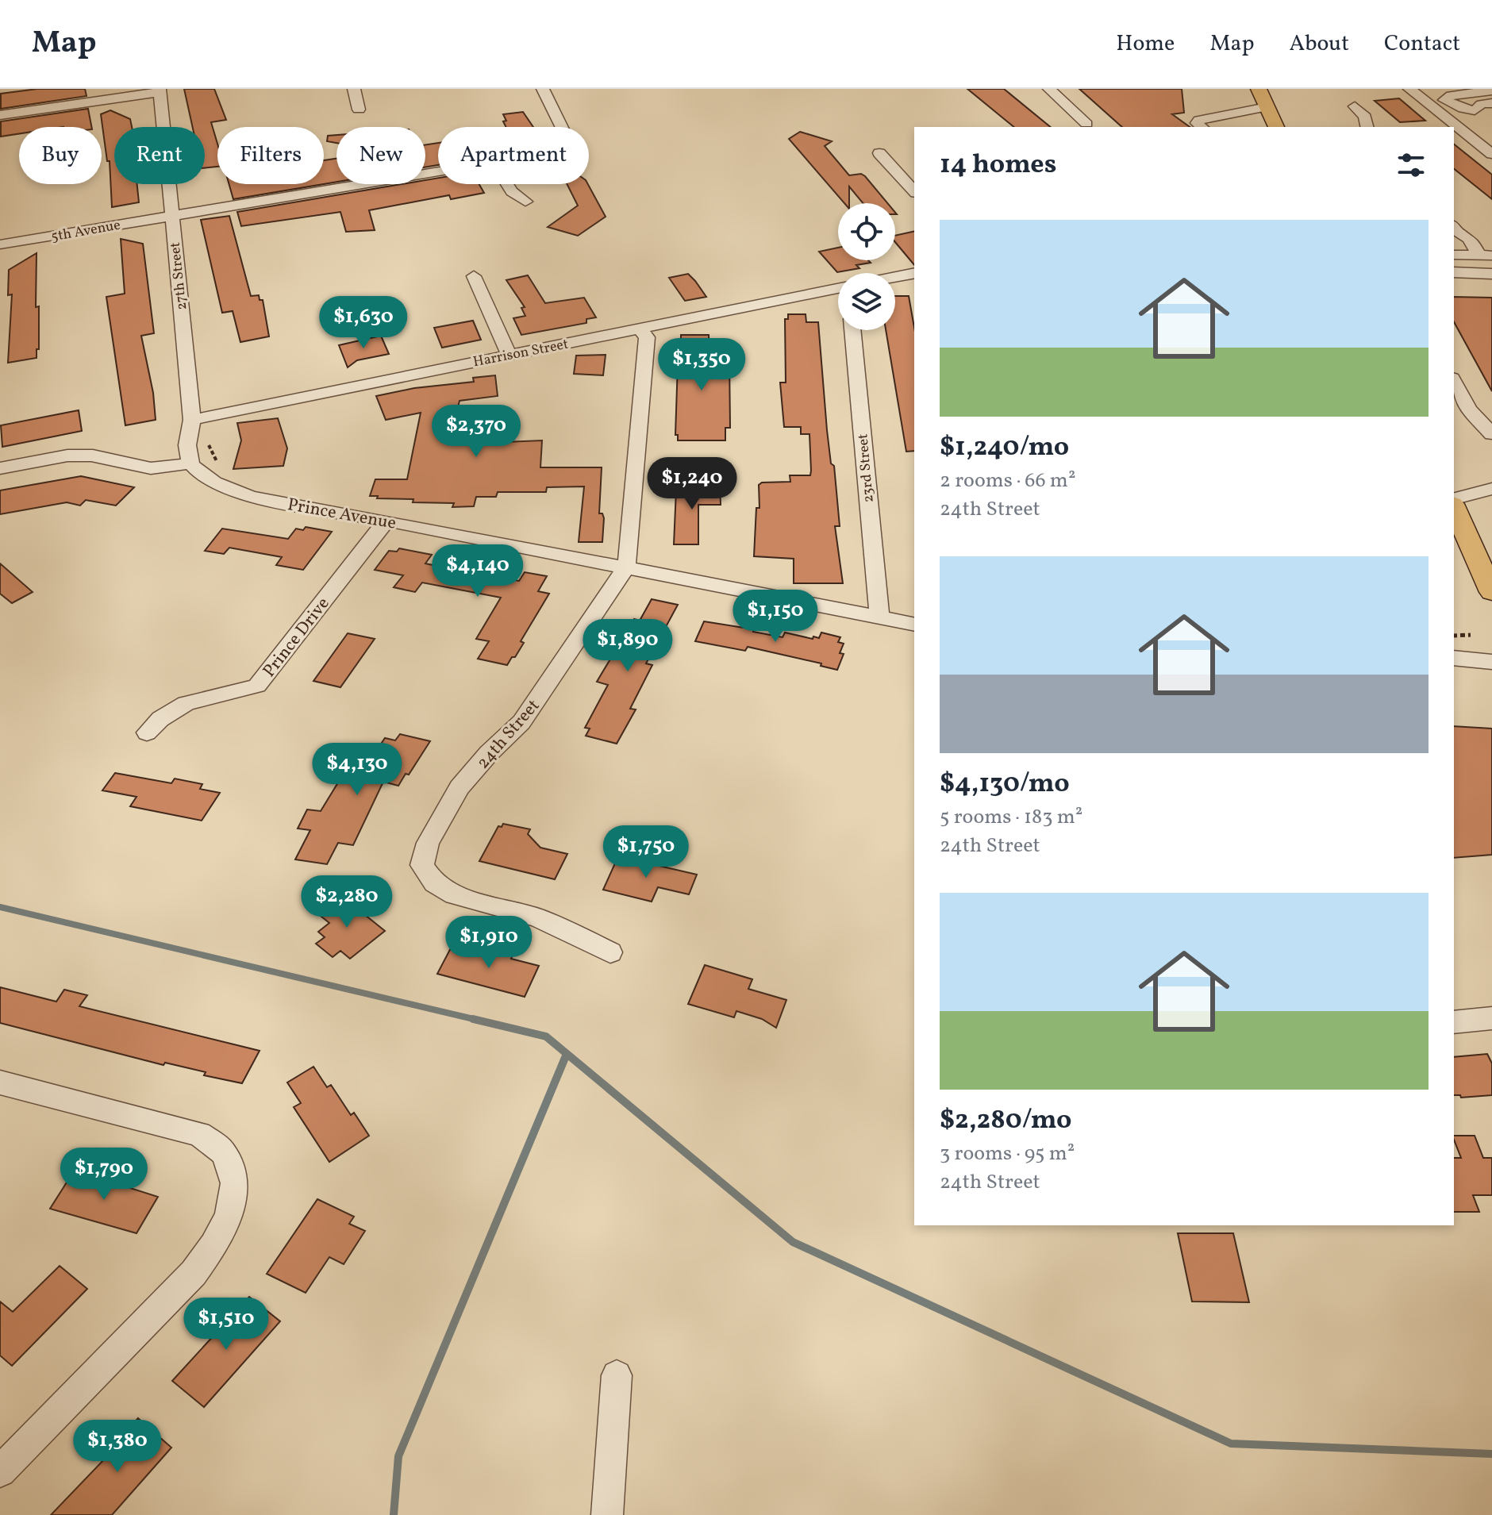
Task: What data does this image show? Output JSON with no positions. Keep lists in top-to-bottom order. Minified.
{"streets":{"street":["5th Avenue","27th Street","Harrison Street","23rd Street","Prince Avenue","Prince Drive","24th Street"]},"crossings":[["5th Avenue","27th Street"],["27th Street","Harrison Street"],["27th Street","Prince Avenue"],["Harrison Street","24th Street"],["23rd Street","Prince Avenue"],["Prince Avenue","Prince Drive"],["Prince Avenue","24th Street"]],"page":{"header":"Map","nav":["Home","Map","About","Contact"],"chip":["Buy","Rent","Filters","New","Apartment"],"heading":"14 homes","list":[{"name":"$1,240/mo","note":"2 rooms · 66 m² · 24th Street"},{"name":"$4,130/mo","note":"5 rooms · 183 m² · 24th Street"},{"name":"$2,280/mo","note":"3 rooms · 95 m² · 24th Street"}],"price":["$1,630","$1,350","$2,370","$1,240","$4,140","$1,150","$1,890","$4,130","$1,750","$2,280","$1,910","$1,790","$1,510","$1,380"]}}
